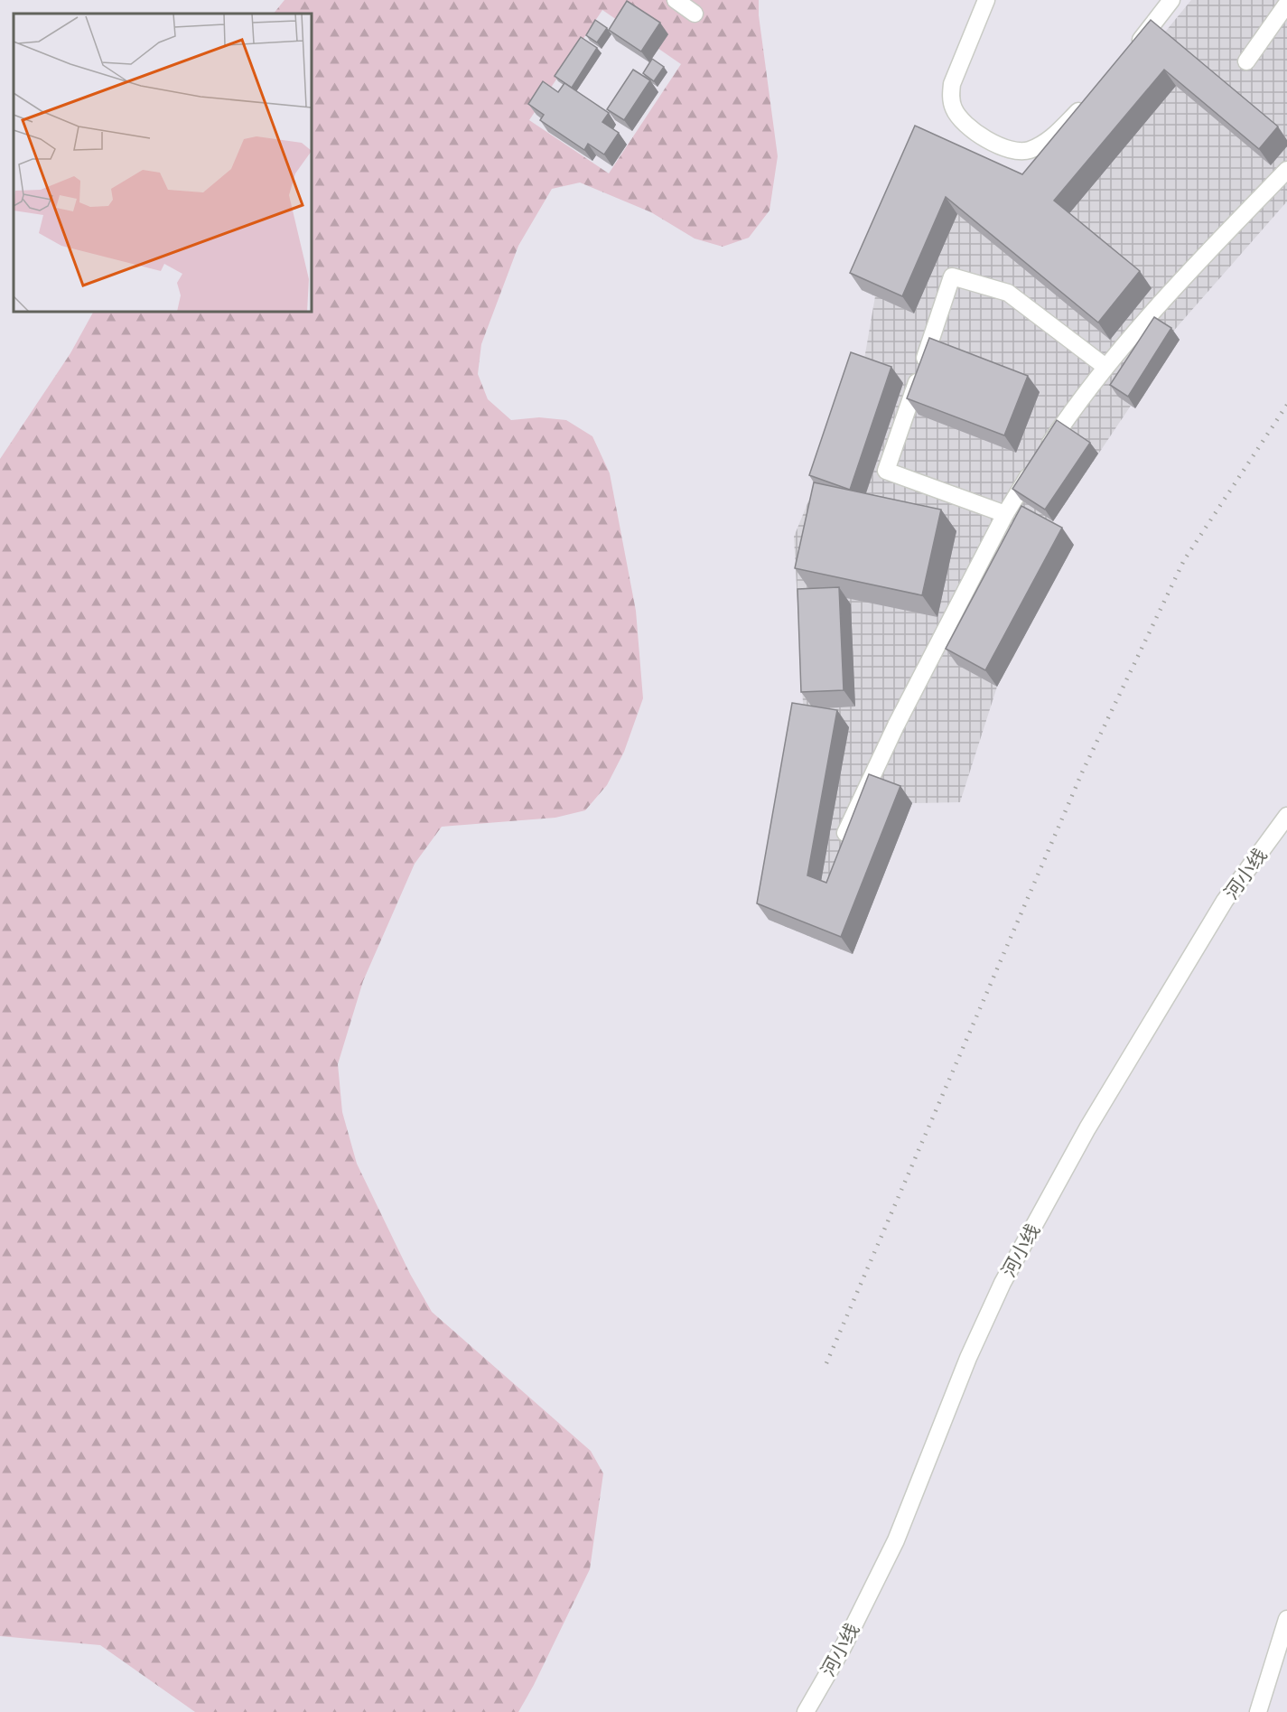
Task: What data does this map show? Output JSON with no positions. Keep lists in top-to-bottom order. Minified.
{"streets":{"street":["河小线"]}}
